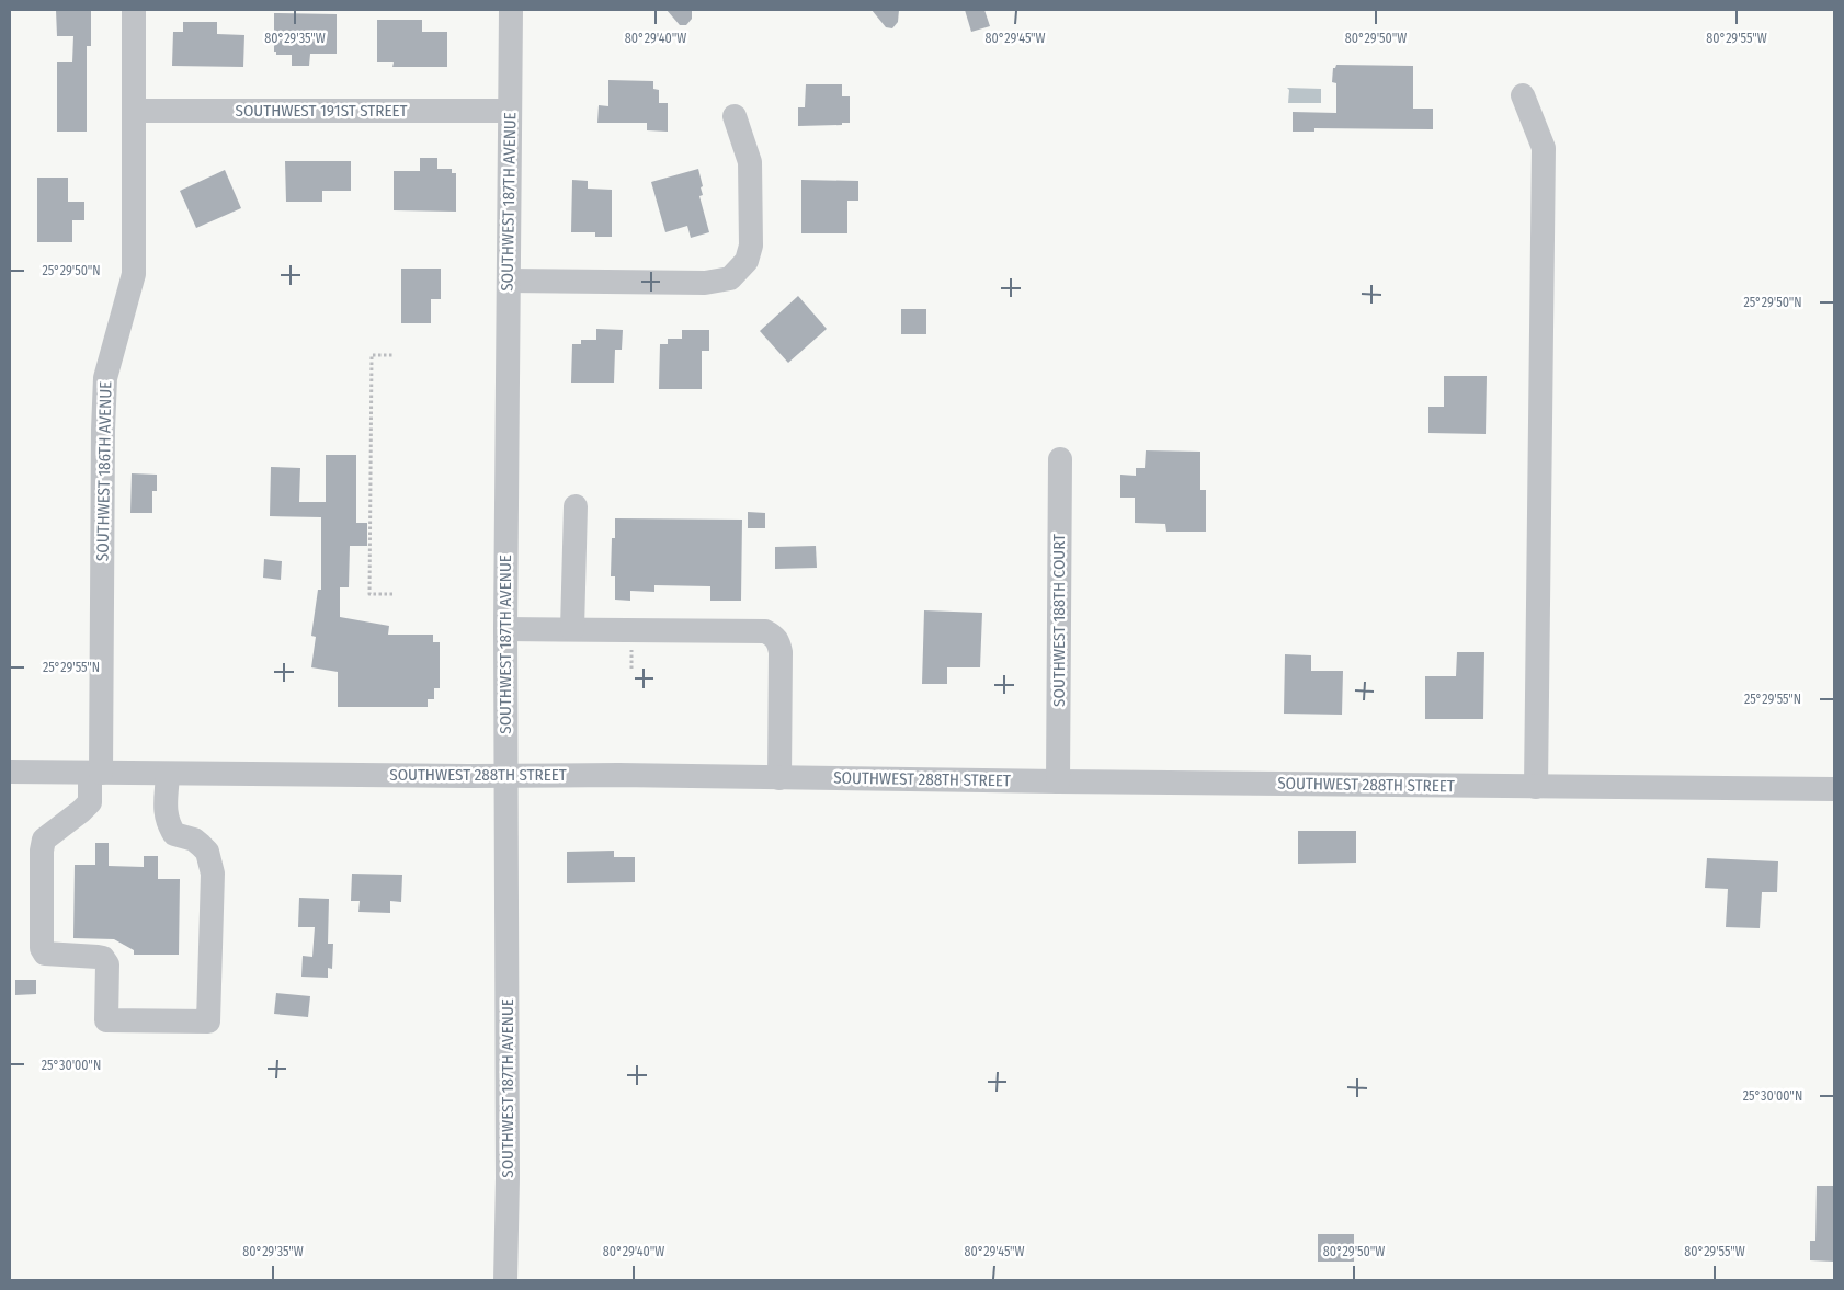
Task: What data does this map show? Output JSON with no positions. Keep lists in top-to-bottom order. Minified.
{"streets":{"street":["SOUTHWEST 191ST STREET","SOUTHWEST 187TH AVENUE","SOUTHWEST 186TH AVENUE","SOUTHWEST 188TH COURT","SOUTHWEST 288TH STREET"]},"crossings":[["SOUTHWEST 191ST STREET","SOUTHWEST 187TH AVENUE"],["SOUTHWEST 191ST STREET","SOUTHWEST 186TH AVENUE"],["SOUTHWEST 187TH AVENUE","SOUTHWEST 288TH STREET"],["SOUTHWEST 186TH AVENUE","SOUTHWEST 288TH STREET"],["SOUTHWEST 188TH COURT","SOUTHWEST 288TH STREET"]],"coordinates":["80°29'35\"W","80°29'40\"W","80°29'45\"W","80°29'50\"W","80°29'55\"W","25°29'50\"N","25°29'55\"N","25°30'00\"N"]}
